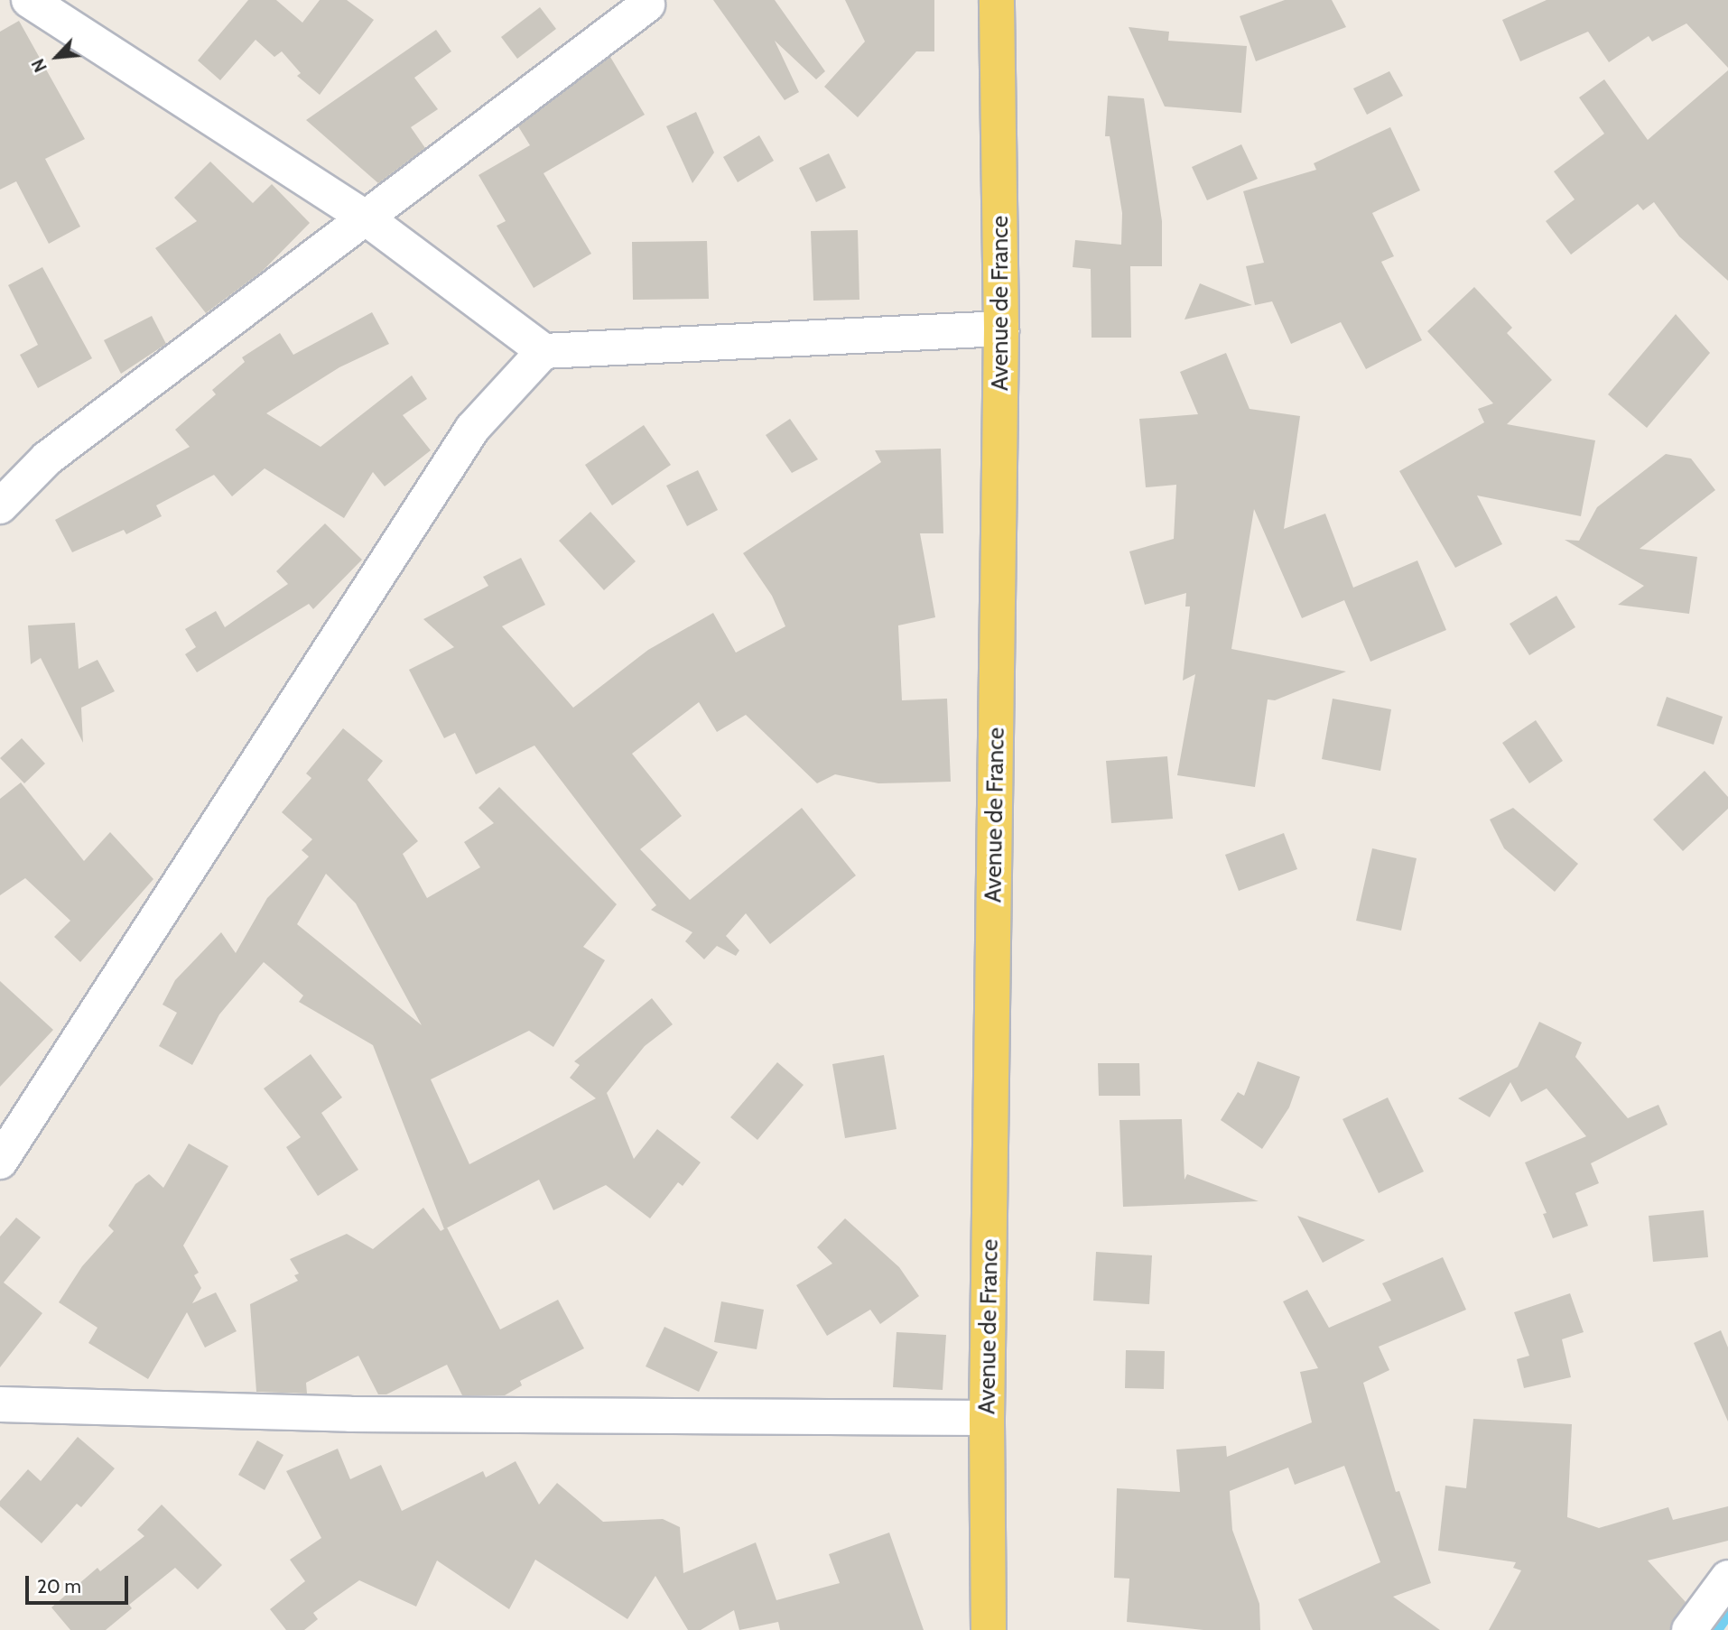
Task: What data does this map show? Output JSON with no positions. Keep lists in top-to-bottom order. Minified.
{"streets":{"main road":["Avenue de France"]},"scale_bar":"20 m","north":"bottom left"}
